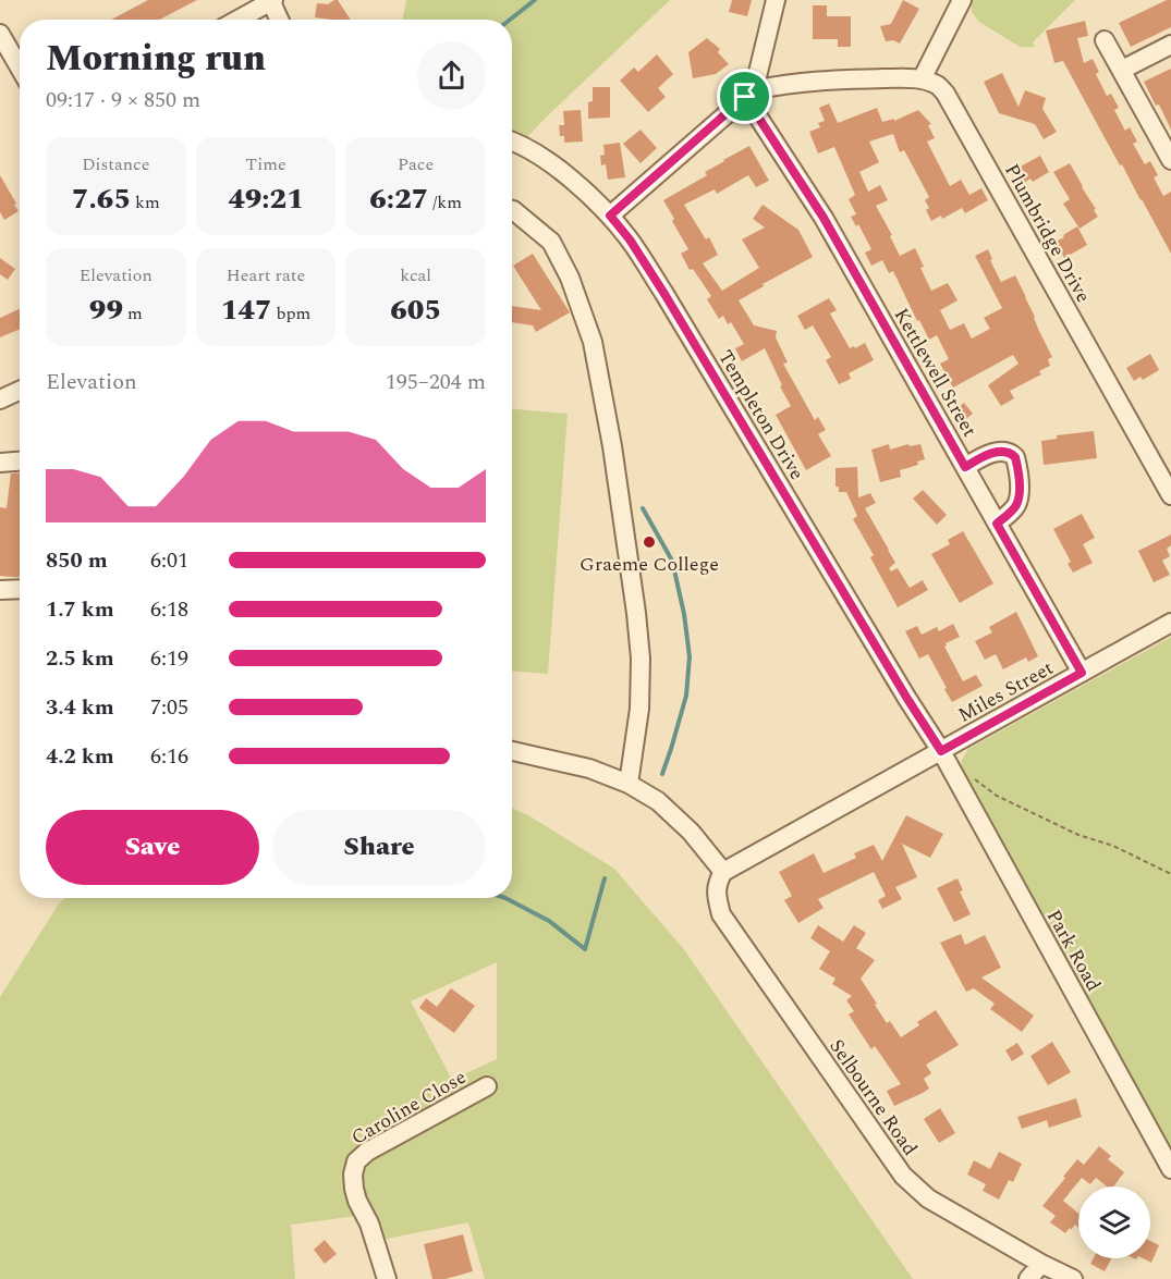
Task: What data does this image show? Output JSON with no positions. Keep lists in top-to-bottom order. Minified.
{"streets":{"street":["Plumbridge Drive","Kettlewell Street","Templeton Drive","Miles Street","Park Road","Selbourne Road","Caroline Close"]},"crossings":[["Kettlewell Street","Miles Street"],["Templeton Drive","Miles Street"],["Templeton Drive","Park Road"],["Miles Street","Park Road"],["Miles Street","Selbourne Road"]],"places":["Graeme College"],"page":{"heading":["Morning run","09:17 · 9 × 850 m"],"stats":[["Distance","7.65 km"],["Time","49:21"],["Pace","6:27 /km"],["Elevation","99 m"],["Heart rate","147 bpm"],["kcal","605"]],"chart":["Elevation","195–204 m"],"list":[{"name":"850 m","note":"6:01"},{"name":"1.7 km","note":"6:18"},{"name":"2.5 km","note":"6:19"},{"name":"3.4 km","note":"7:05"},{"name":"4.2 km","note":"6:16"}],"buttons":["Save","Share"]}}
